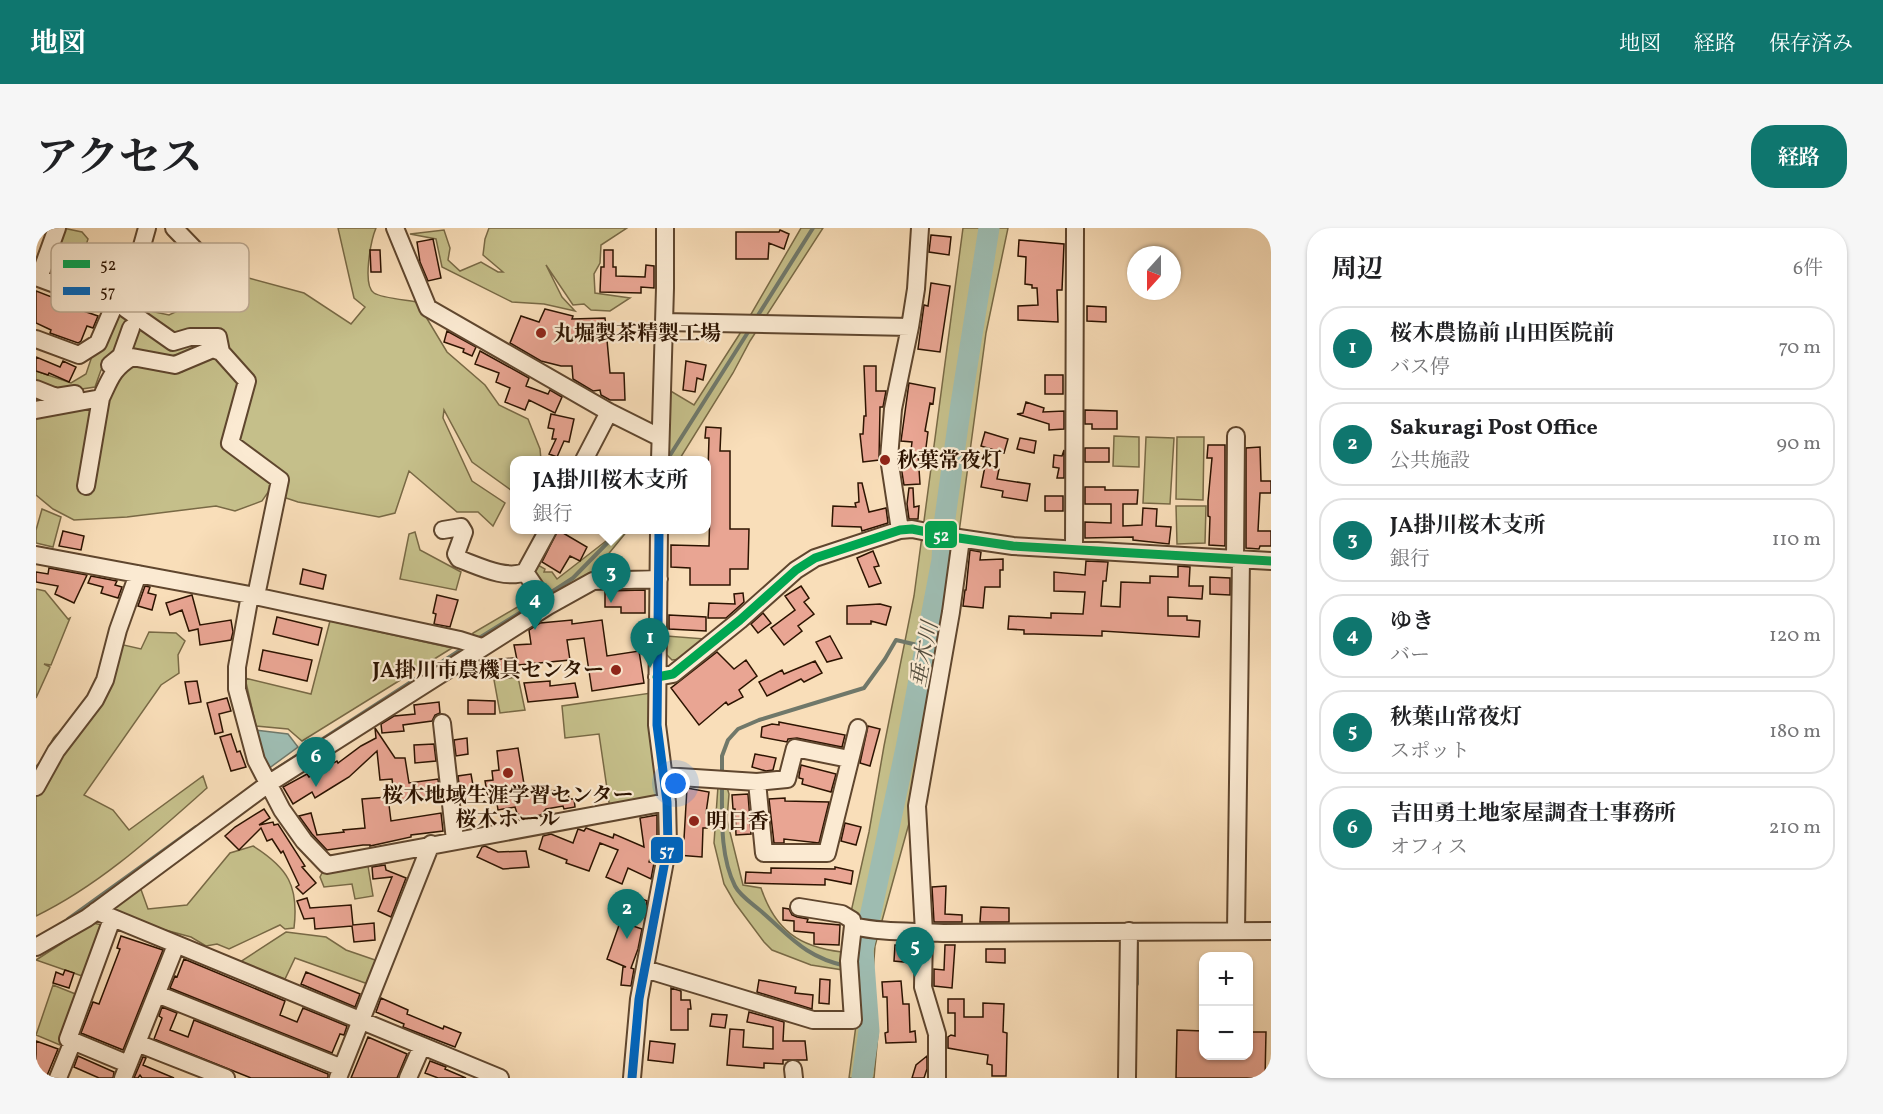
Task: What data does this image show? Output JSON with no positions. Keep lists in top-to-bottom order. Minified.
{"water":["垂木川"],"places":["丸堀製茶精製工場","秋葉常夜灯","JA掛川市農機具センター","桜木地域生涯学習センター 桜木ホール","明日香"],"lines":["transit line 52","transit line 57"],"legend":["52","57"],"north":"bottom","page":{"header":"地図","nav":["地図","経路","保存済み"],"title":"アクセス","buttons":"経路","heading":["周辺","6件"],"list":[{"mark":"1","name":"桜木農協前 山田医院前","note":"バス停","value":"70 m"},{"mark":"2","name":"Sakuragi Post Office","note":"公共施設","value":"90 m"},{"mark":"3","name":"JA掛川桜木支所","note":"銀行","value":"110 m"},{"mark":"4","name":"ゆき","note":"バー","value":"120 m"},{"mark":"5","name":"秋葉山常夜灯","note":"スポット","value":"180 m"},{"mark":"6","name":"吉田勇土地家屋調査士事務所","note":"オフィス","value":"210 m"}],"popup":["JA掛川桜木支所","銀行"],"pins":["3","4","1","6","2","5"],"map_buttons":["+","−"]}}
